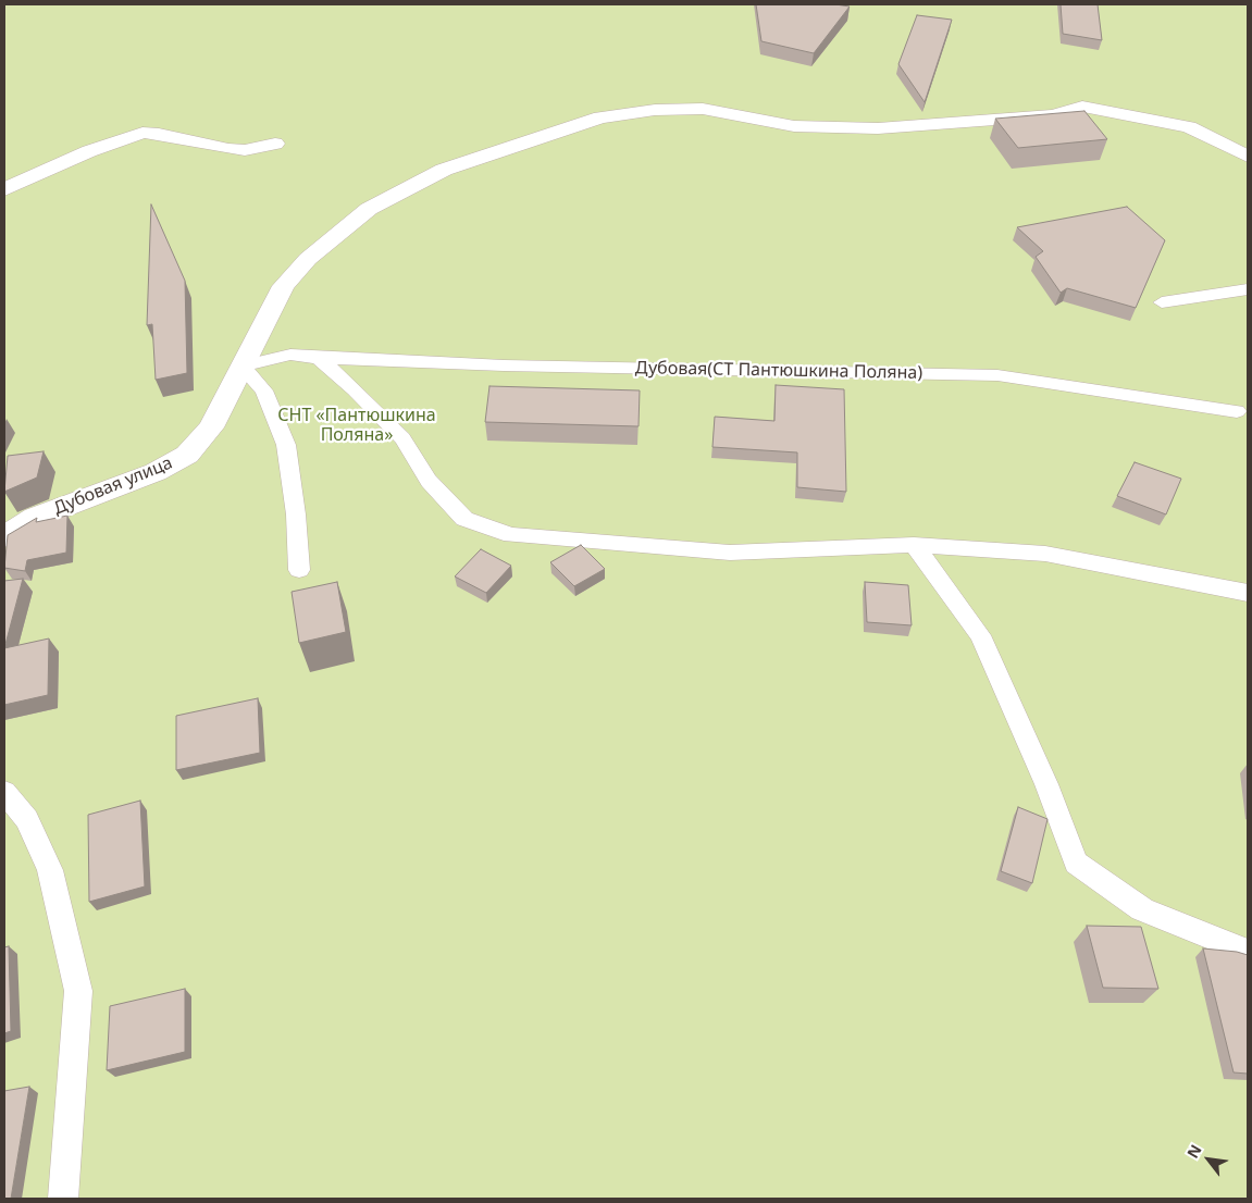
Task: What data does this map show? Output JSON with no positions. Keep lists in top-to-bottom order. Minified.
{"streets":{"street":["Дубовая улица"],"lane":["Дубовая(СТ Пантюшкина Поляна)"]},"crossings":[["Дубовая(СТ Пантюшкина Поляна)","Дубовая улица"]],"parks":["СНТ «Пантюшкина Поляна»"],"north":"top left"}
